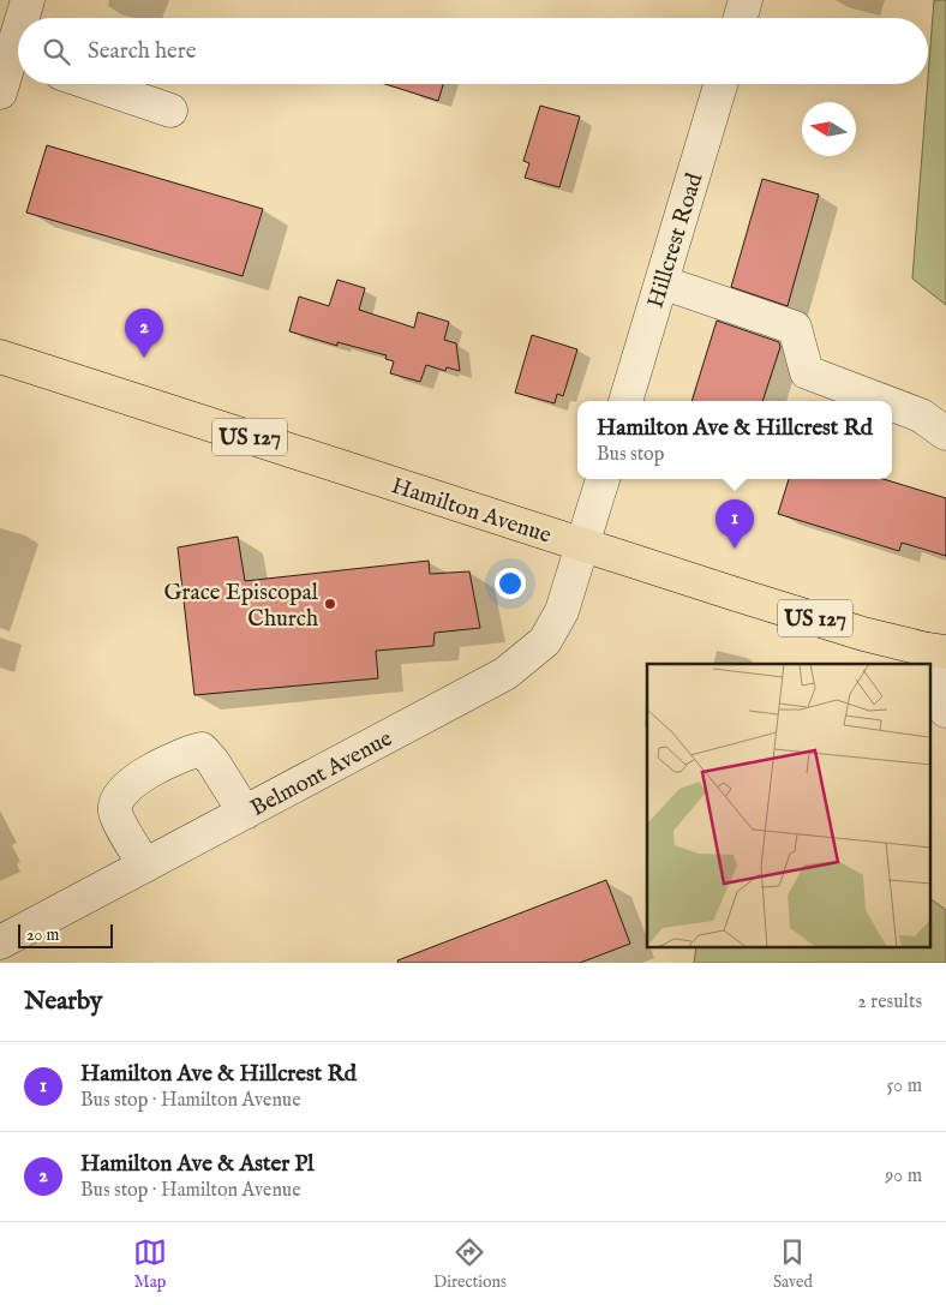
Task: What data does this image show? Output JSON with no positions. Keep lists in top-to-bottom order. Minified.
{"streets":{"main road":["US 127","Hamilton Avenue"],"street":["Hillcrest Road","Belmont Avenue"]},"crossings":[["Hamilton Avenue","Belmont Avenue"]],"places":["Grace Episcopal Church"],"scale_bar":"20 m","north":"left","page":{"search":"Search here","pins":["2","1"],"popup":["Hamilton Ave & Hillcrest Rd","Bus stop"],"scale":"20 m","heading":["Nearby","2 results"],"list":[{"mark":"1","name":"Hamilton Ave & Hillcrest Rd","note":"Bus stop · Hamilton Avenue","value":"50 m"},{"mark":"2","name":"Hamilton Ave & Aster Pl","note":"Bus stop · Hamilton Avenue","value":"90 m"}],"nav":["Map","Directions","Saved"]}}
